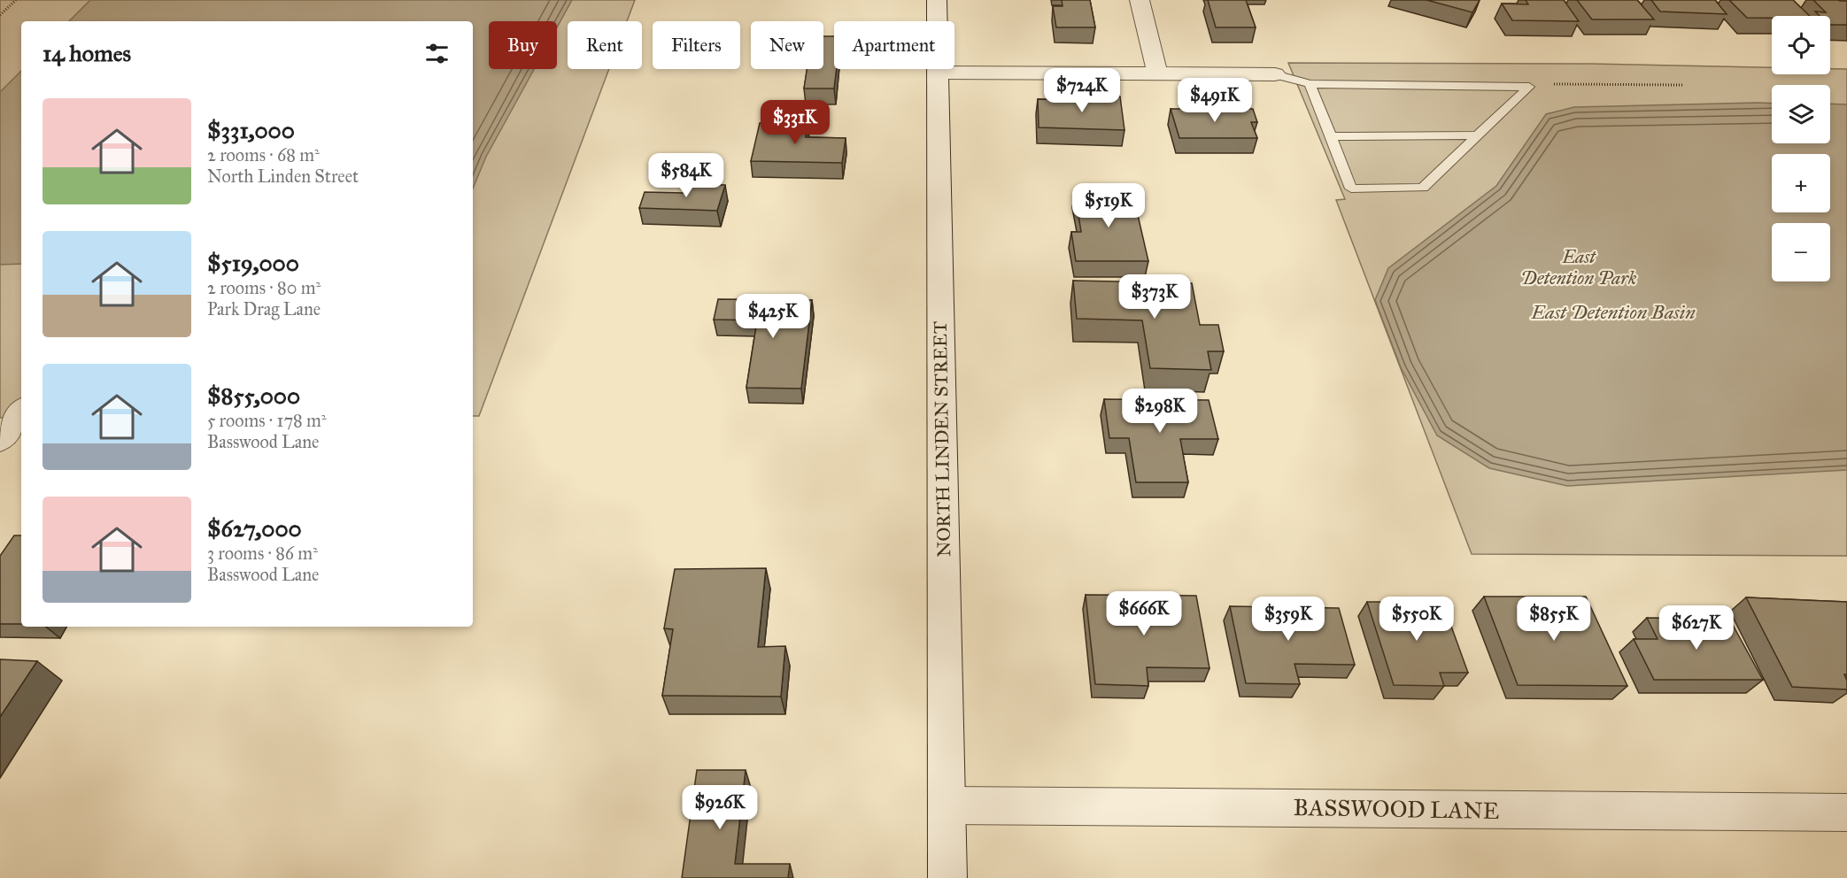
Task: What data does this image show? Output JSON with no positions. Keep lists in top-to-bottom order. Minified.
{"streets":{"street":["NORTH LINDEN STREET","BASSWOOD LANE"]},"crossings":[["NORTH LINDEN STREET","BASSWOOD LANE"]],"water":["East Detention Basin"],"parks":["East Detention Park"],"page":{"map_buttons":["+","−"],"chip":["Buy","Rent","Filters","New","Apartment"],"heading":"14 homes","price":["$724K","$491K","$331K","$584K","$519K","$373K","$425K","$298K","$666K","$359K","$550K","$855K","$627K","$926K"],"list":[{"name":"$331,000","note":"2 rooms · 68 m² · North Linden Street"},{"name":"$519,000","note":"2 rooms · 80 m² · Park Drag Lane"},{"name":"$855,000","note":"5 rooms · 178 m² · Basswood Lane"},{"name":"$627,000","note":"3 rooms · 86 m² · Basswood Lane"}]}}
